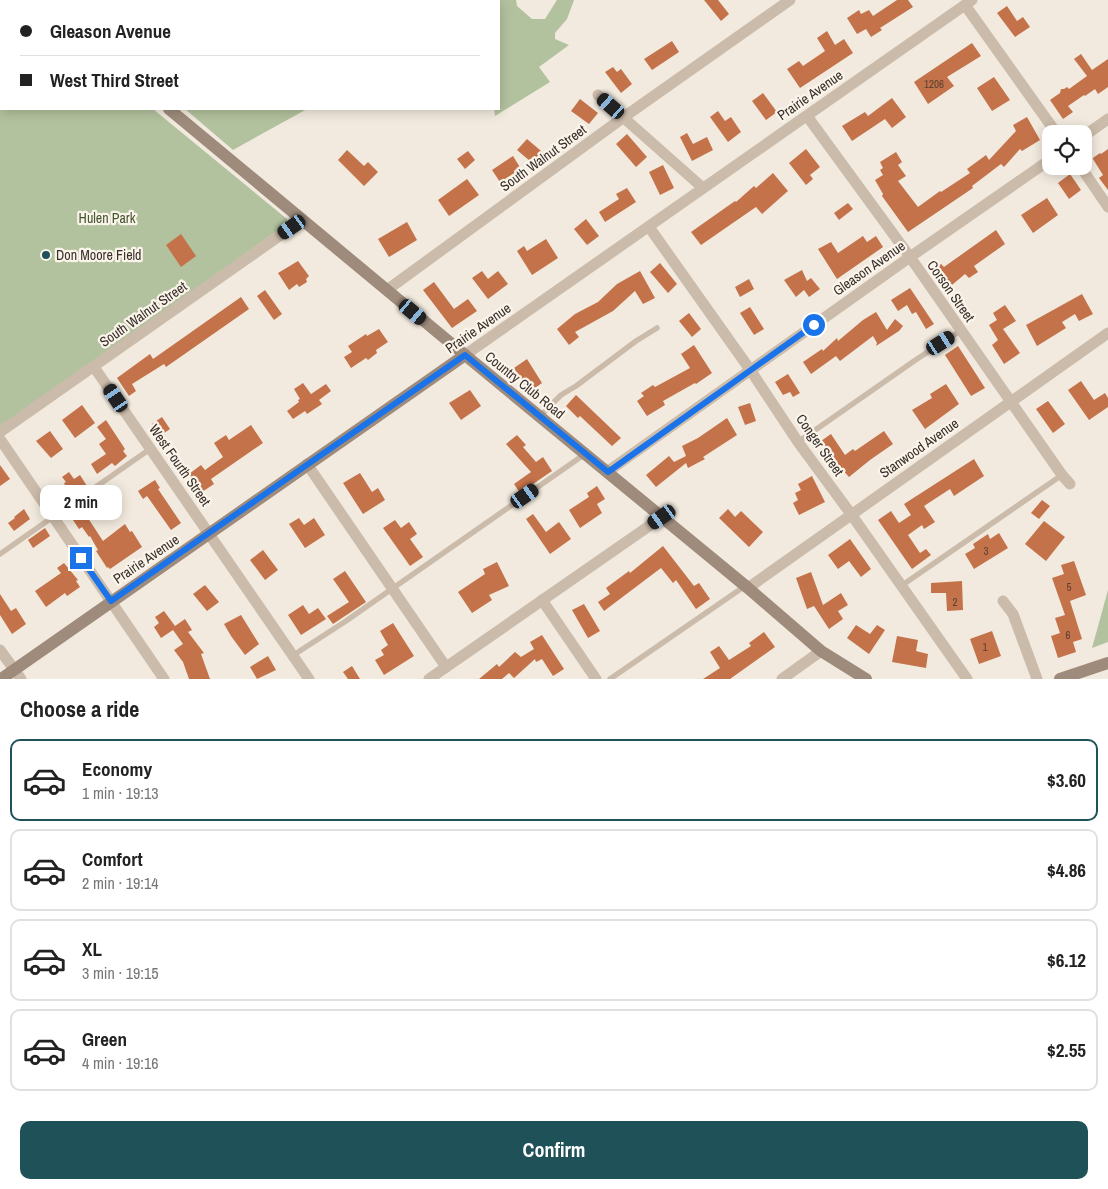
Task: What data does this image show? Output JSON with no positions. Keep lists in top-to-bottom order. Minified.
{"streets":{"main road":["Prairie Avenue","Country Club Road"],"street":["South Walnut Street","Gleason Avenue","Corson Street","Conger Street","Stanwood Avenue","West Fourth Street"]},"crossings":[["Prairie Avenue","Corson Street"],["Prairie Avenue","Country Club Road"],["Prairie Avenue","Conger Street"],["Prairie Avenue","West Fourth Street"],["South Walnut Street","Country Club Road"],["South Walnut Street","West Fourth Street"],["Gleason Avenue","Corson Street"],["Gleason Avenue","Country Club Road"],["Gleason Avenue","Conger Street"],["Corson Street","Stanwood Avenue"],["Country Club Road","Stanwood Avenue"],["Conger Street","Stanwood Avenue"]],"parks":["Hulen Park"],"places":["Don Moore Field"],"house_numbers":["1206","3","5","2","6","1"],"page":{"banner":["Gleason Avenue","West Third Street"],"bubble":"2 min","heading":"Choose a ride","list":[{"name":"Economy","note":"1 min · 19:13","value":"$3.60"},{"name":"Comfort","note":"2 min · 19:14","value":"$4.86"},{"name":"XL","note":"3 min · 19:15","value":"$6.12"},{"name":"Green","note":"4 min · 19:16","value":"$2.55"}],"buttons":"Confirm"}}
